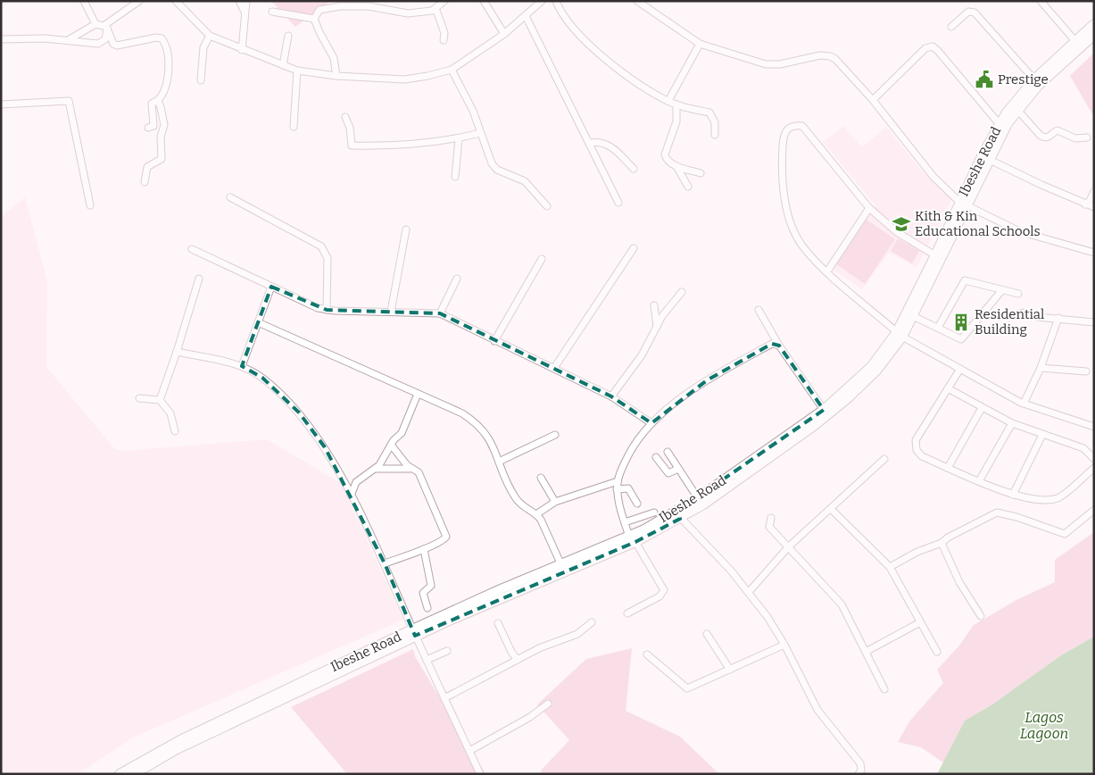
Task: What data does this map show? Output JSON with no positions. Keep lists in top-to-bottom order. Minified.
{"streets":{"main road":["Ibeshe Road"]},"water":["Lagos Lagoon"],"places":{"public building":["Prestige"],"school or university":["Kith & Kin Educational Schools"],"building":["Residential Building"]}}
